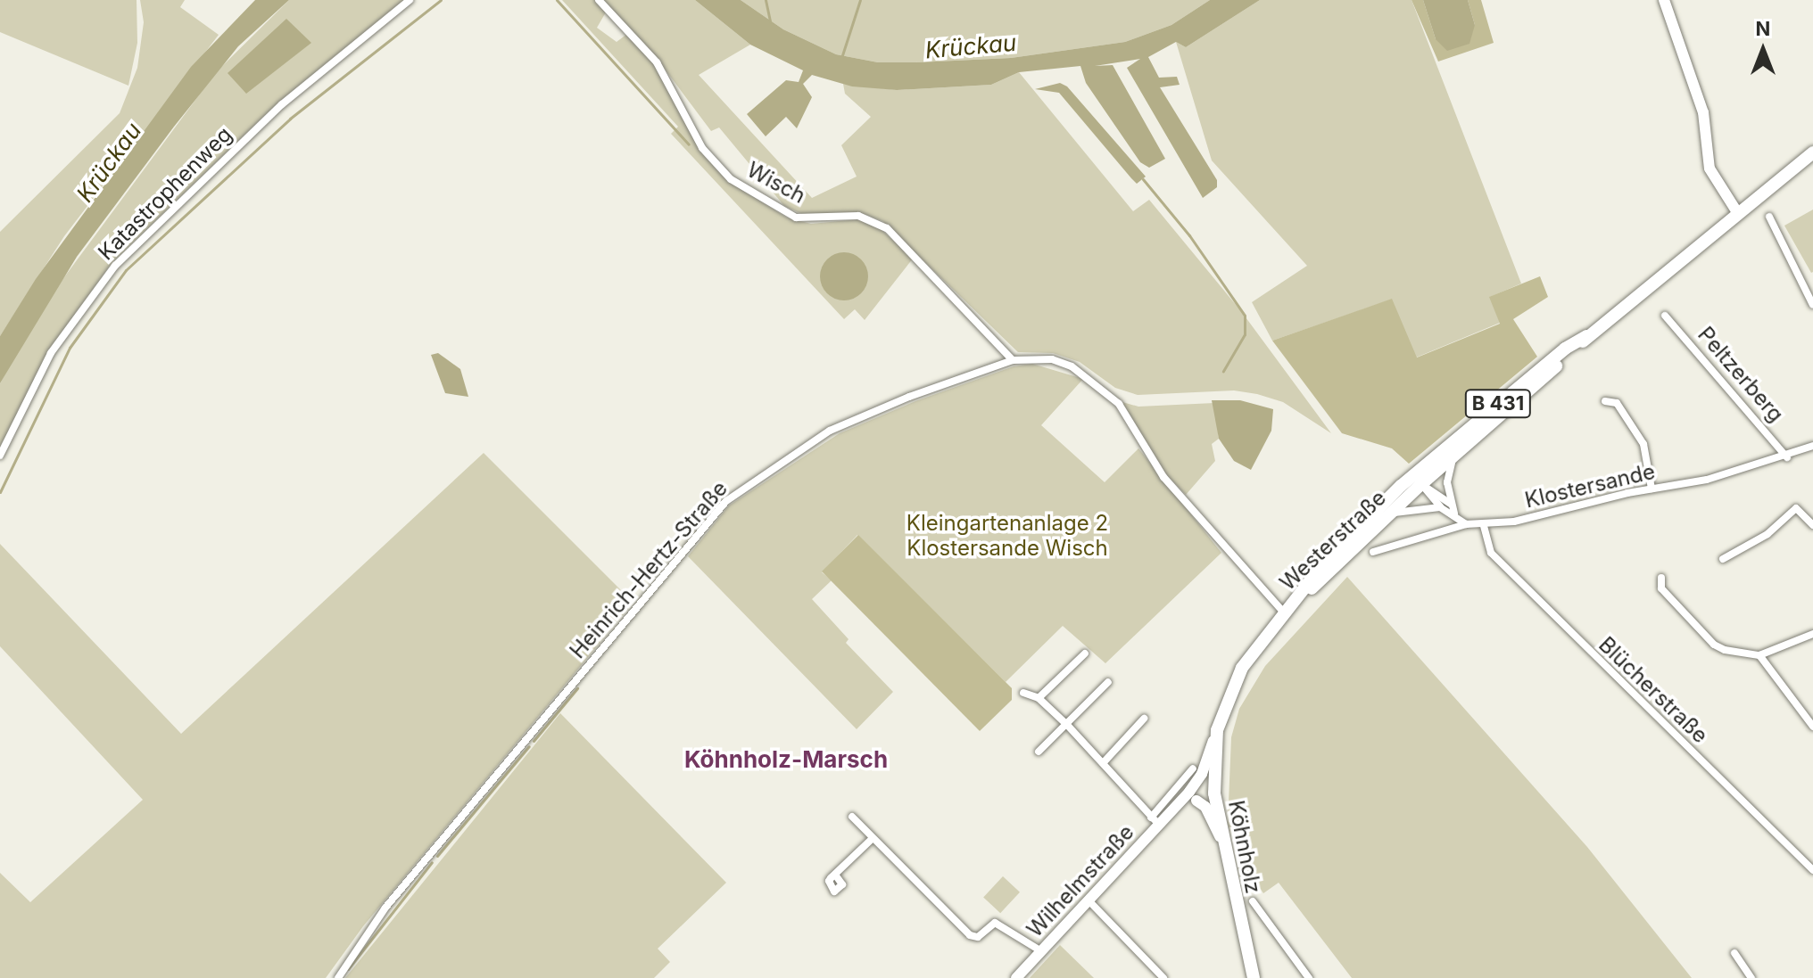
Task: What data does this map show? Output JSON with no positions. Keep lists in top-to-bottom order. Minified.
{"streets":{"main road":["B 431","Westerstraße","Köhnholz","Wilhelmstraße"],"street":["Wisch","Katastrophenweg","Peltzerberg","Klostersande","Heinrich-Hertz-Straße","Blücherstraße"]},"crossings":[["Wisch","Heinrich-Hertz-Straße"],["Peltzerberg","Klostersande"],["Klostersande","Blücherstraße"],["Westerstraße","Heinrich-Hertz-Straße"],["Westerstraße","Köhnholz"],["Heinrich-Hertz-Straße","Köhnholz"],["Köhnholz","Wilhelmstraße"]],"districts":["Köhnholz-Marsch"],"water":["Krückau"],"parks":["Kleingartenanlage 2 Klostersande Wisch"],"north":"top"}
